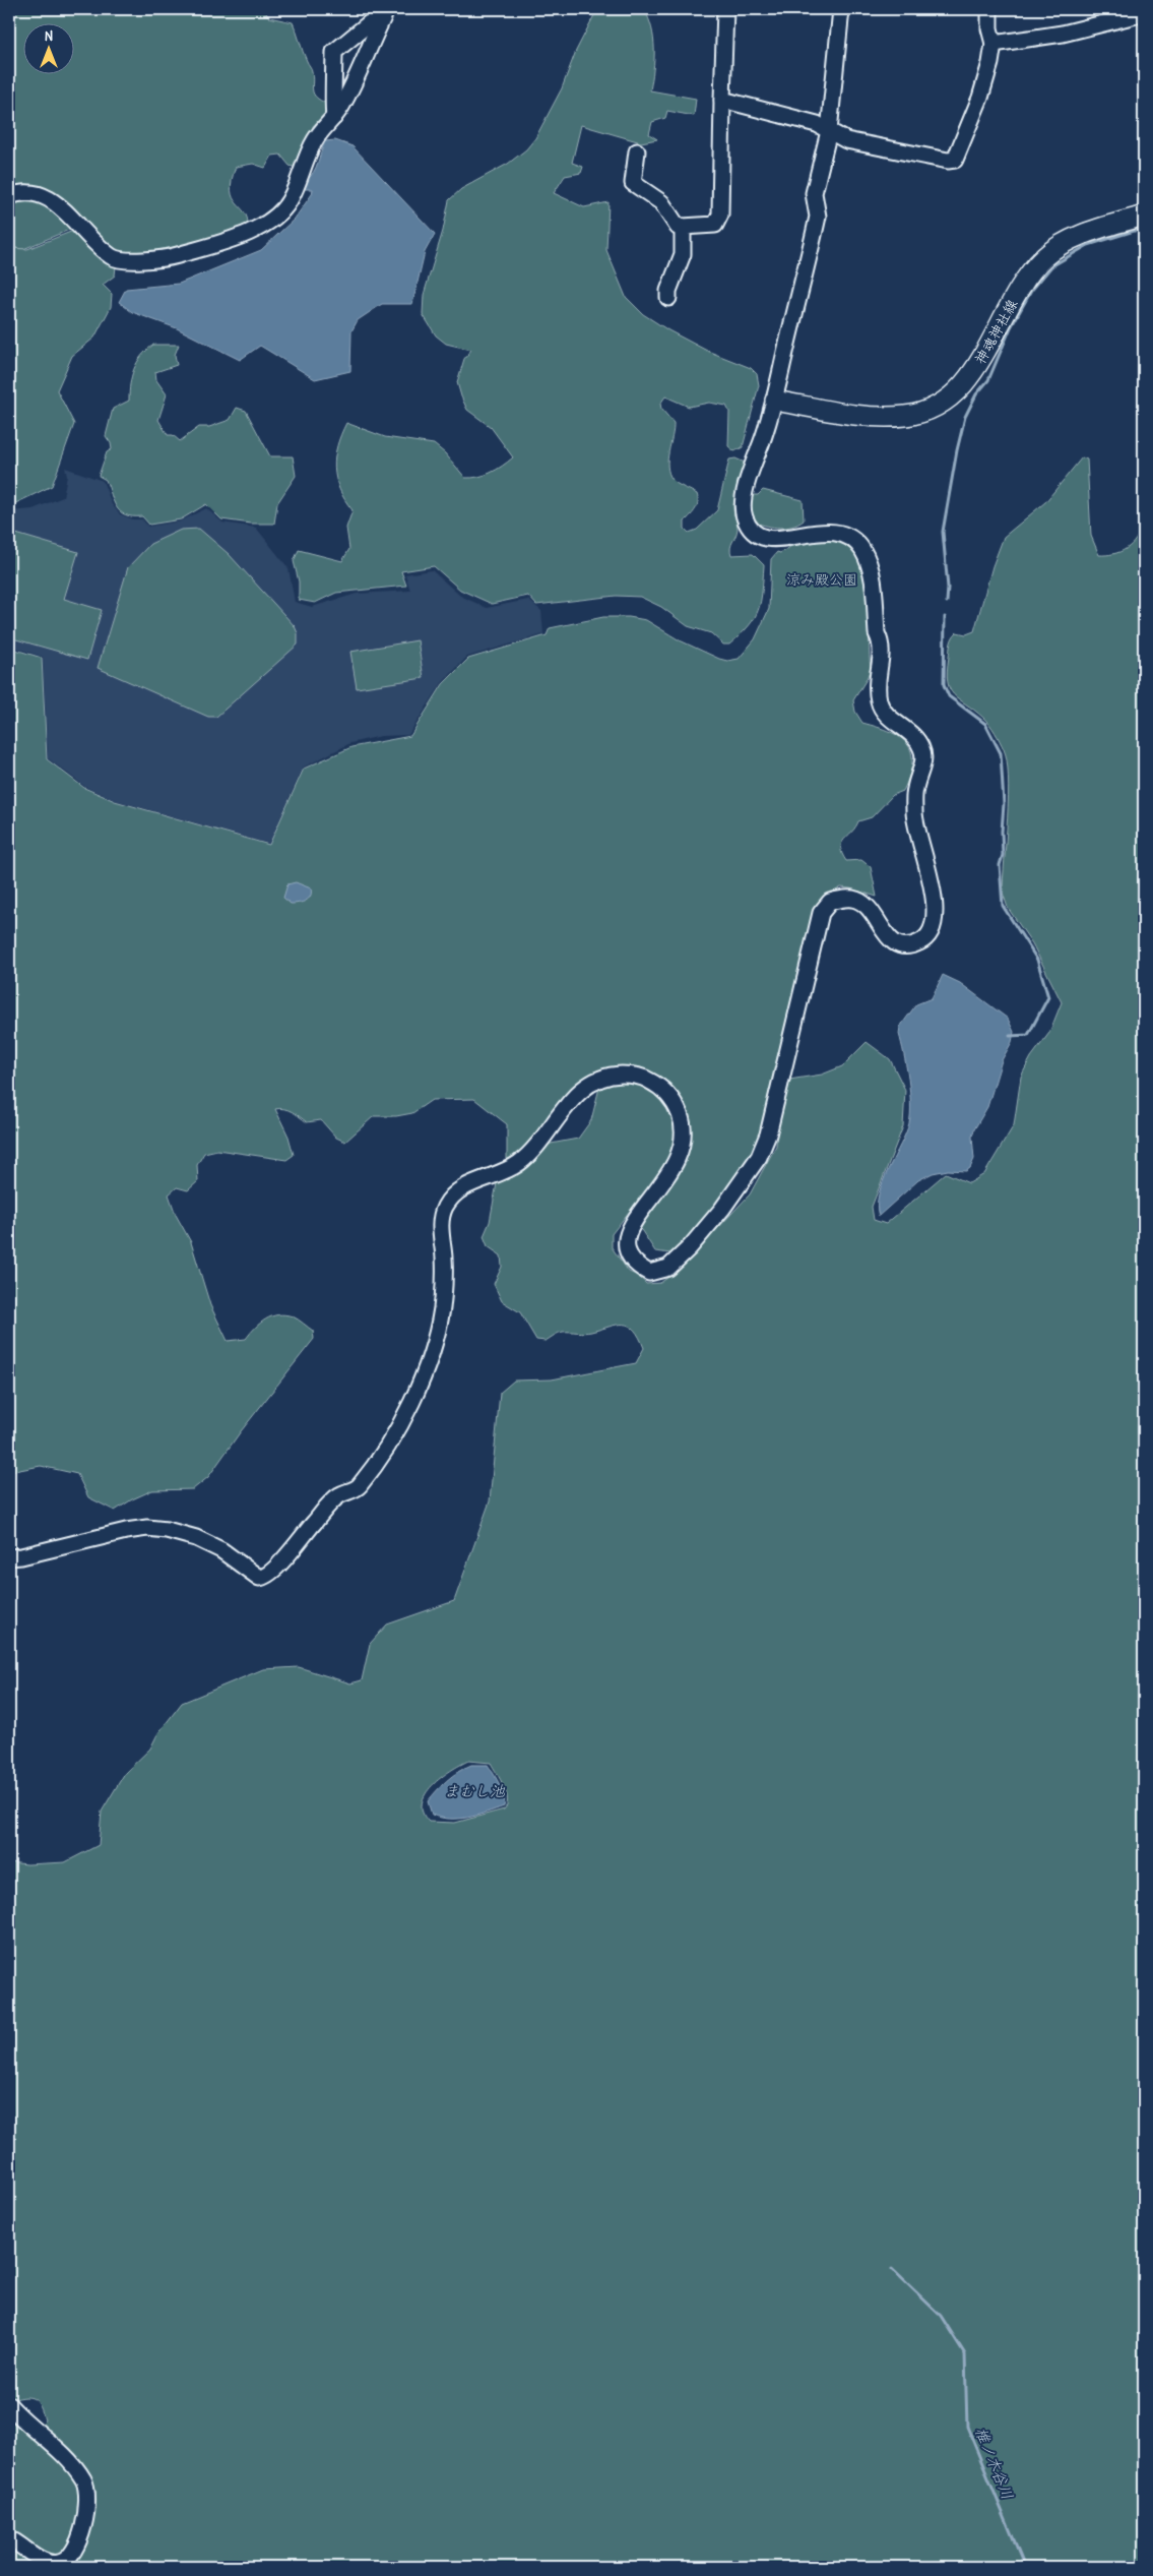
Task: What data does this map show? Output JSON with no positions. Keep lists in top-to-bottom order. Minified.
{"streets":{"main road":["神魂神社線"]},"water":["まむし池","椎ノ木谷川"],"parks":["涼み殿公園"],"north":"top"}
